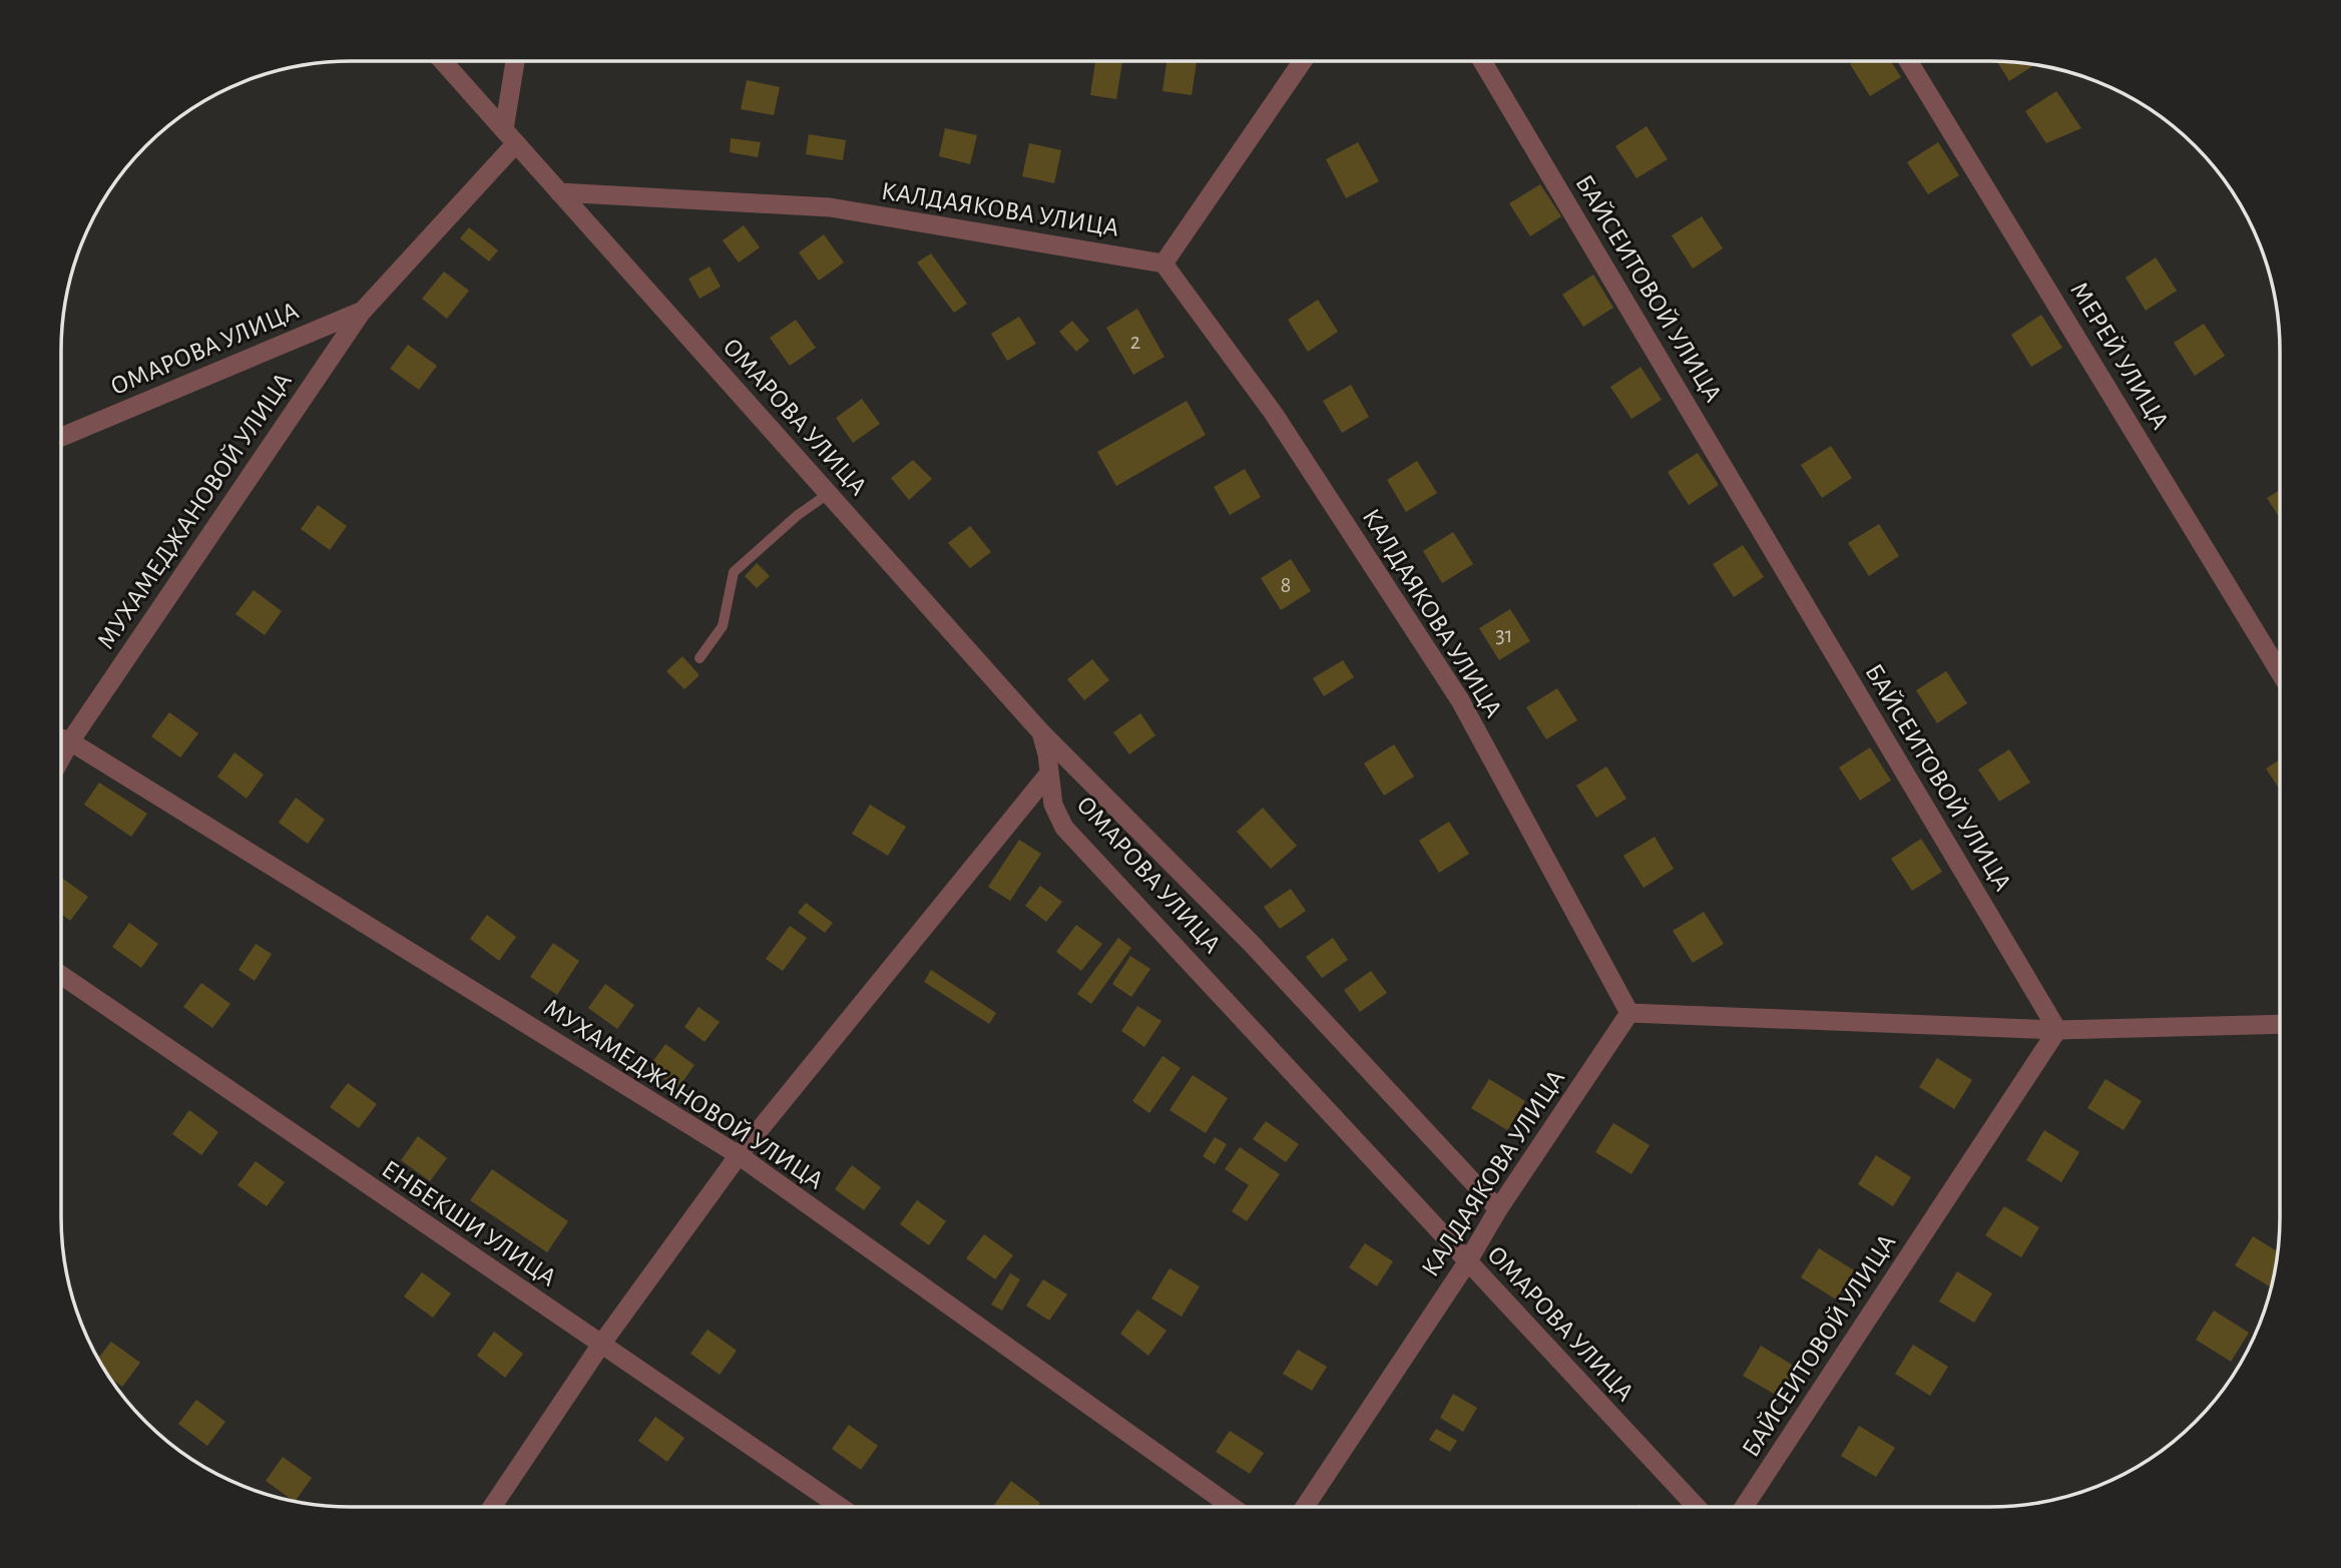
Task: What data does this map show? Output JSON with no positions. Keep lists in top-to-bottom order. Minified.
{"streets":{"street":["КАЛДАЯКОВА УЛИЦА","БАЙСЕИТОВОЙ УЛИЦА","ОМАРОВА УЛИЦА","МЕРЕЙ УЛИЦА","МУХАМЕДЖАНОВОЙ УЛИЦА","ЕНБЕКШИ УЛИЦА"]},"crossings":[["КАЛДАЯКОВА УЛИЦА","ОМАРОВА УЛИЦА"],["ОМАРОВА УЛИЦА","МУХАМЕДЖАНОВОЙ УЛИЦА"]],"house_numbers":["2","8","31"]}
